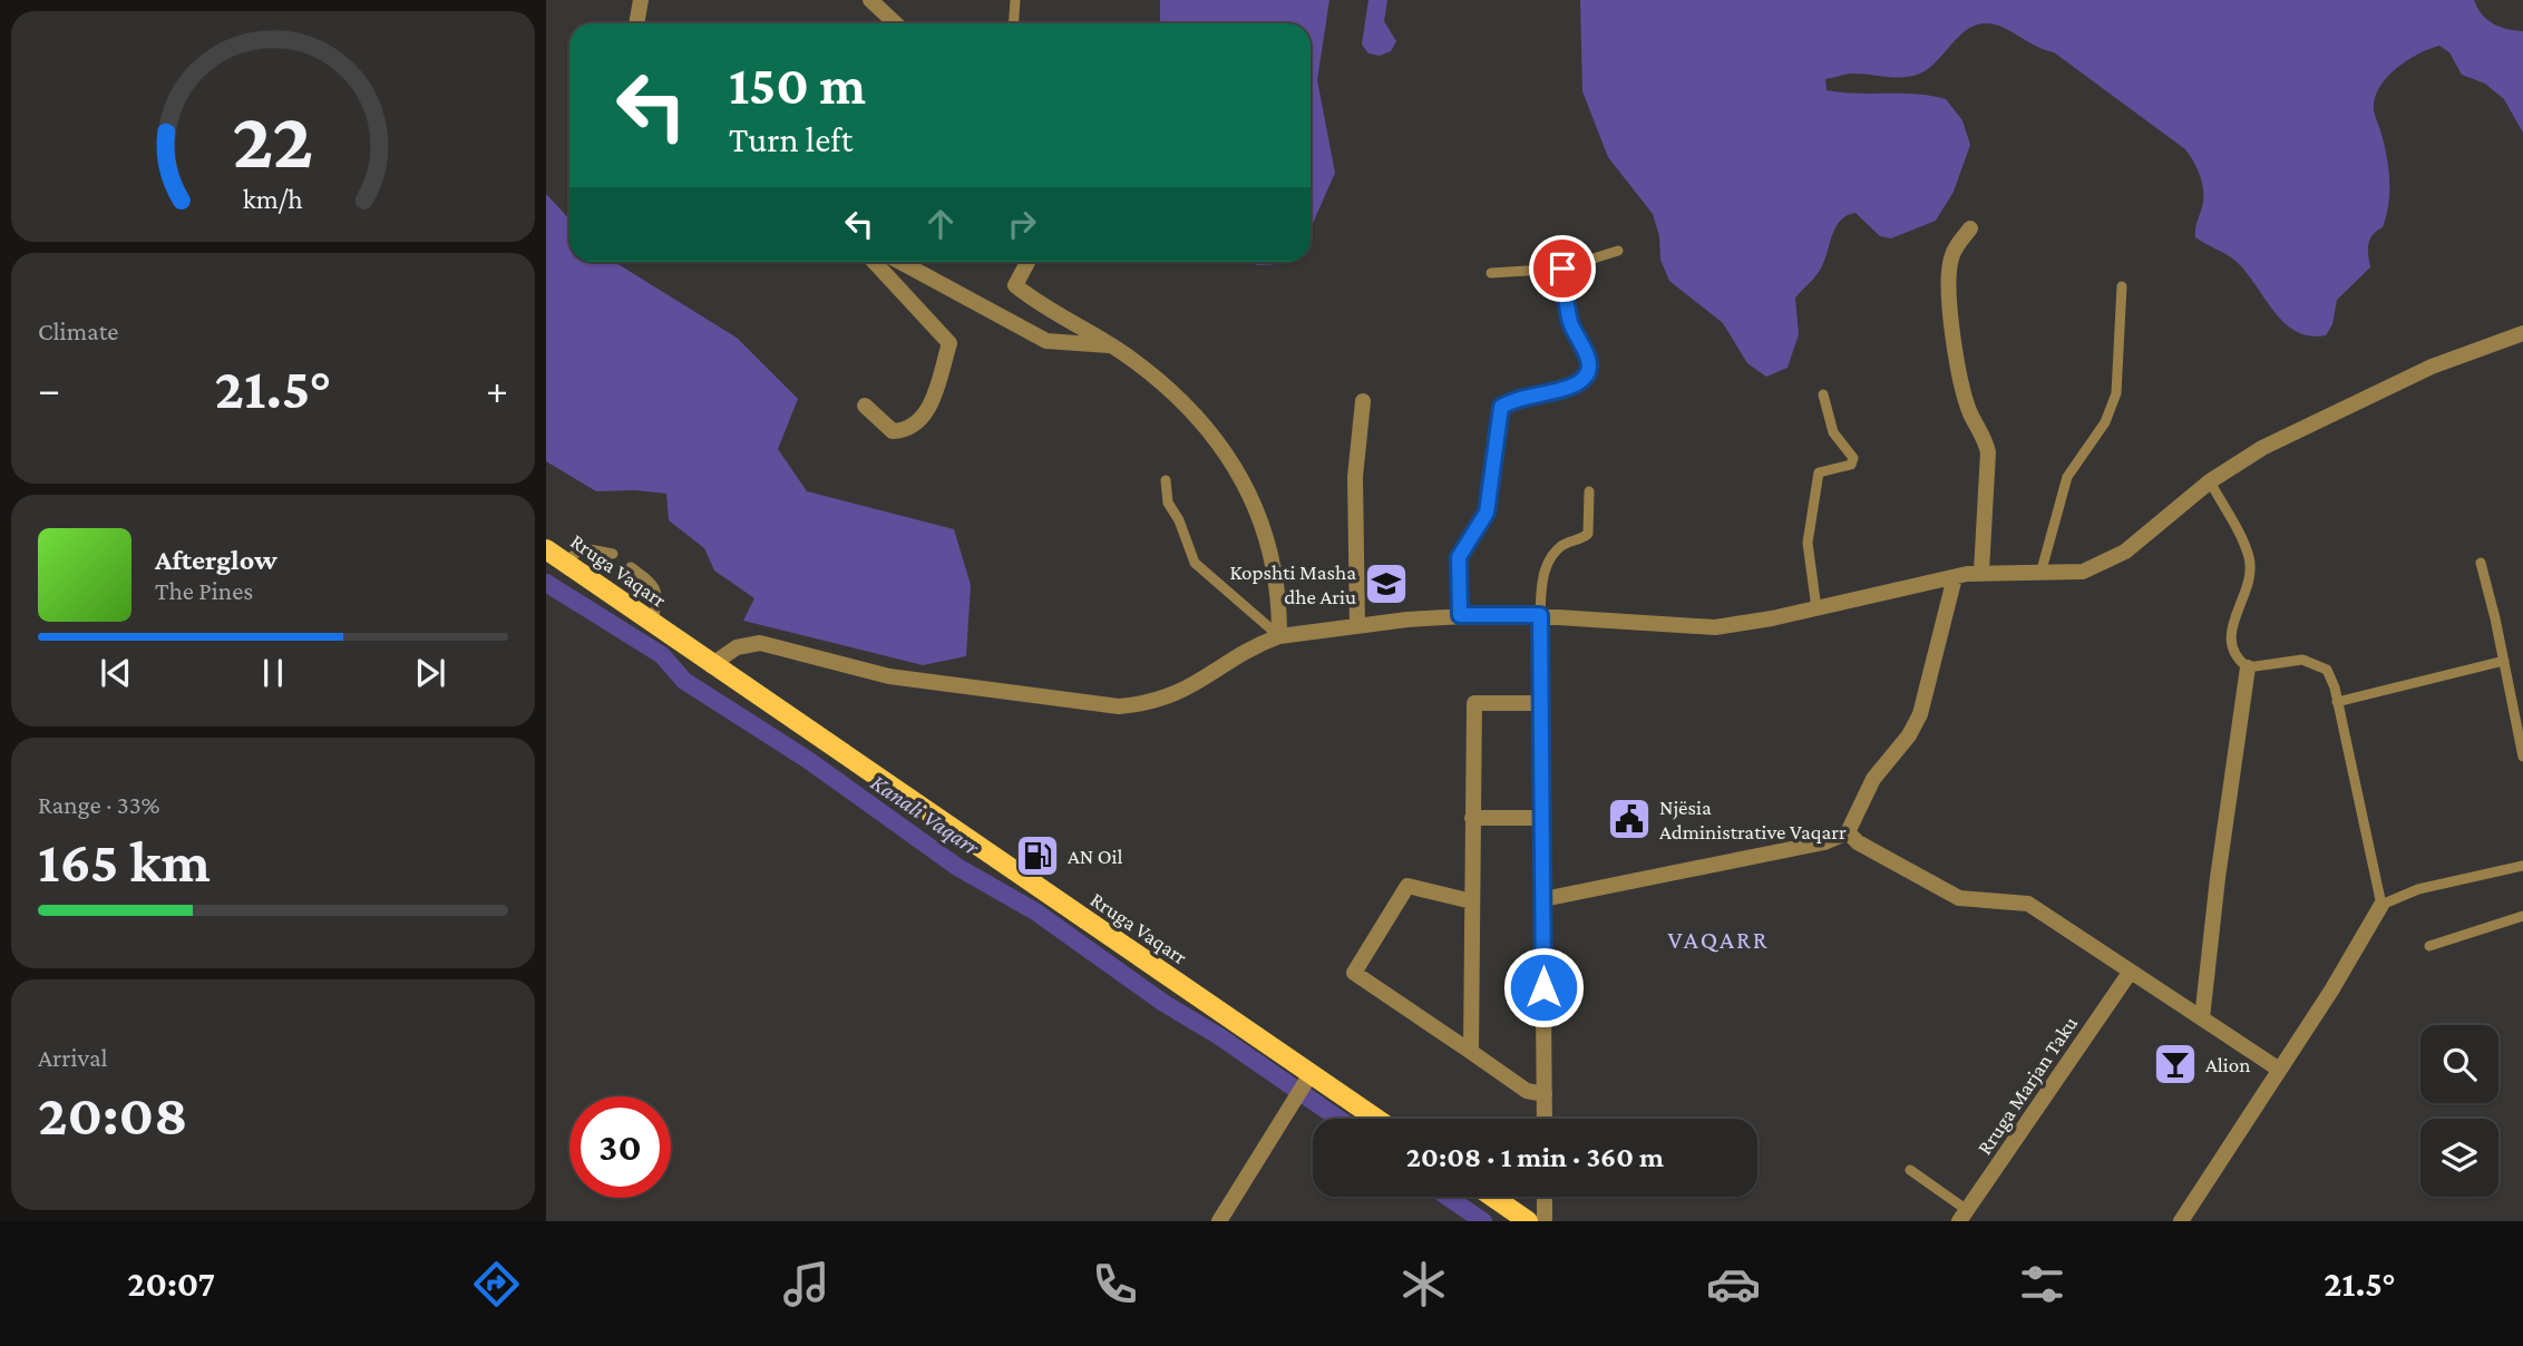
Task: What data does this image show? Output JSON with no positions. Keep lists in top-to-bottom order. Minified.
{"streets":{"main road":["Rruga Vaqarr"],"street":["Rruga Marjan Taku"]},"districts":["VAQARR"],"water":["Kanali Vaqarr"],"places":{"school or university":["Kopshti Masha dhe Ariu"],"public building":["Njësia Administrative Vaqarr"],"fuel station":["AN Oil"],"bar":["Alion"]},"page":{"turn":["150 m","Turn left"],"tile":["Climate",["Range · 33%","165 km"],["Arrival","20:08"]],"heat":["−","21.5°","+"],"song":["Afterglow","The Pines"],"limit":"30","trip":"20:08 · 1 min · 360 m","tabs":["20:07","21.5°"],"gauge":["22","km/h"]}}
